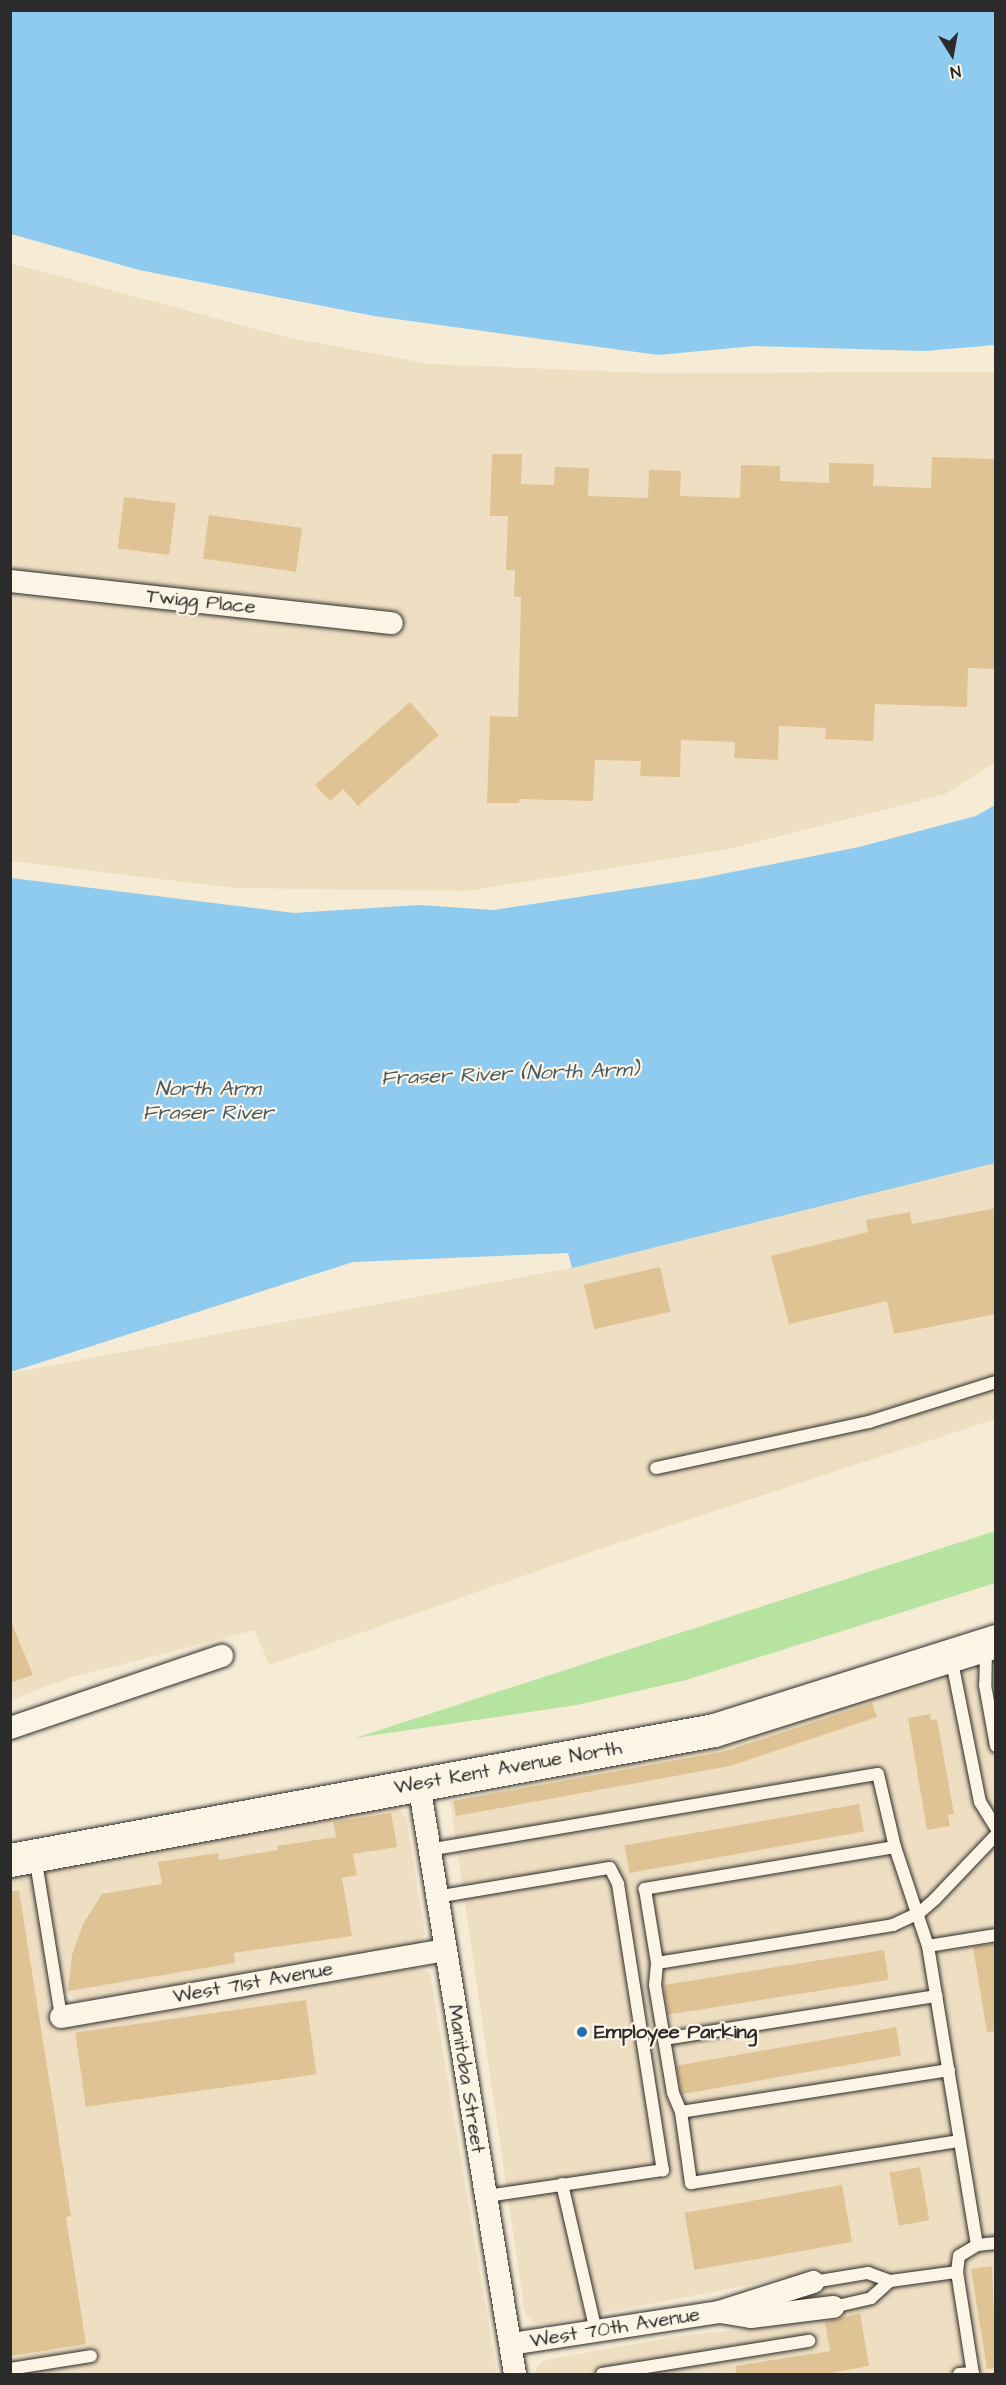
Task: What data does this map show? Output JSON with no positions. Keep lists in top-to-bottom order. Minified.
{"streets":{"street":["Twigg Place","West Kent Avenue North","West 71st Avenue","Manitoba Street","West 70th Avenue"]},"crossings":[["West Kent Avenue North","Manitoba Street"],["West 71st Avenue","Manitoba Street"],["Manitoba Street","West 70th Avenue"]],"water":["Fraser River (North Arm)","North Arm Fraser River"],"places":["Employee Parking"],"north":"bottom"}
